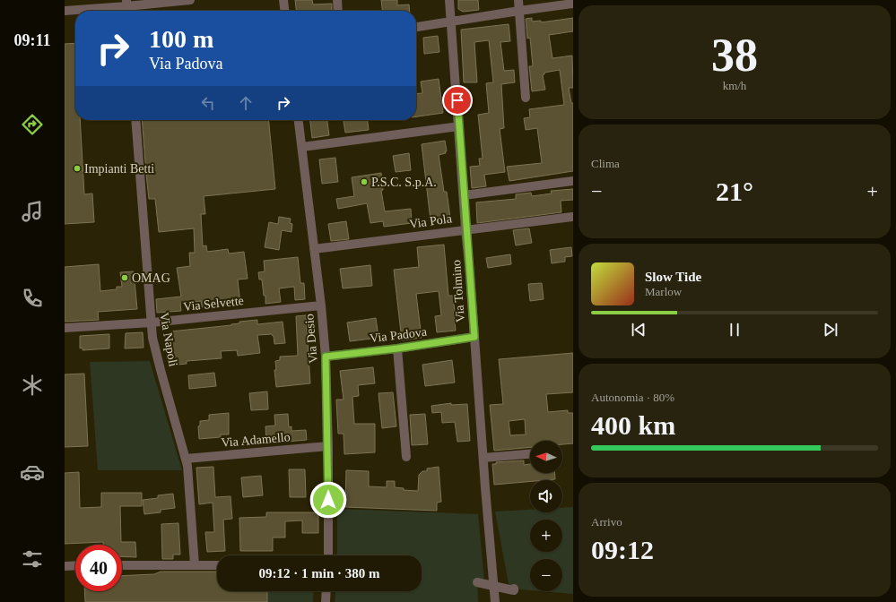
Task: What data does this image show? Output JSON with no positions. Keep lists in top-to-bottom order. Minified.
{"streets":{"street":["Via Pola","Via Tolmino","Via Selvette","Via Padova","Via Desio","Via Napoli","Via Adamello"]},"crossings":[["Via Pola","Via Tolmino"],["Via Pola","Via Desio"],["Via Tolmino","Via Padova"],["Via Selvette","Via Desio"],["Via Selvette","Via Napoli"],["Via Padova","Via Desio"],["Via Desio","Via Adamello"],["Via Napoli","Via Adamello"]],"places":["Impianti Betti","P.S.C. S.p.A.","OMAG"],"north":"left","page":{"tabs":"09:11","tile":[["38","km/h"],"Clima",["Autonomia · 80%","400 km"],["Arrivo","09:12"]],"turn":["100 m","Via Padova"],"heat":["−","21°","+"],"song":["Slow Tide","Marlow"],"map_buttons":["+","−"],"limit":"40","trip":"09:12 · 1 min · 380 m"}}
